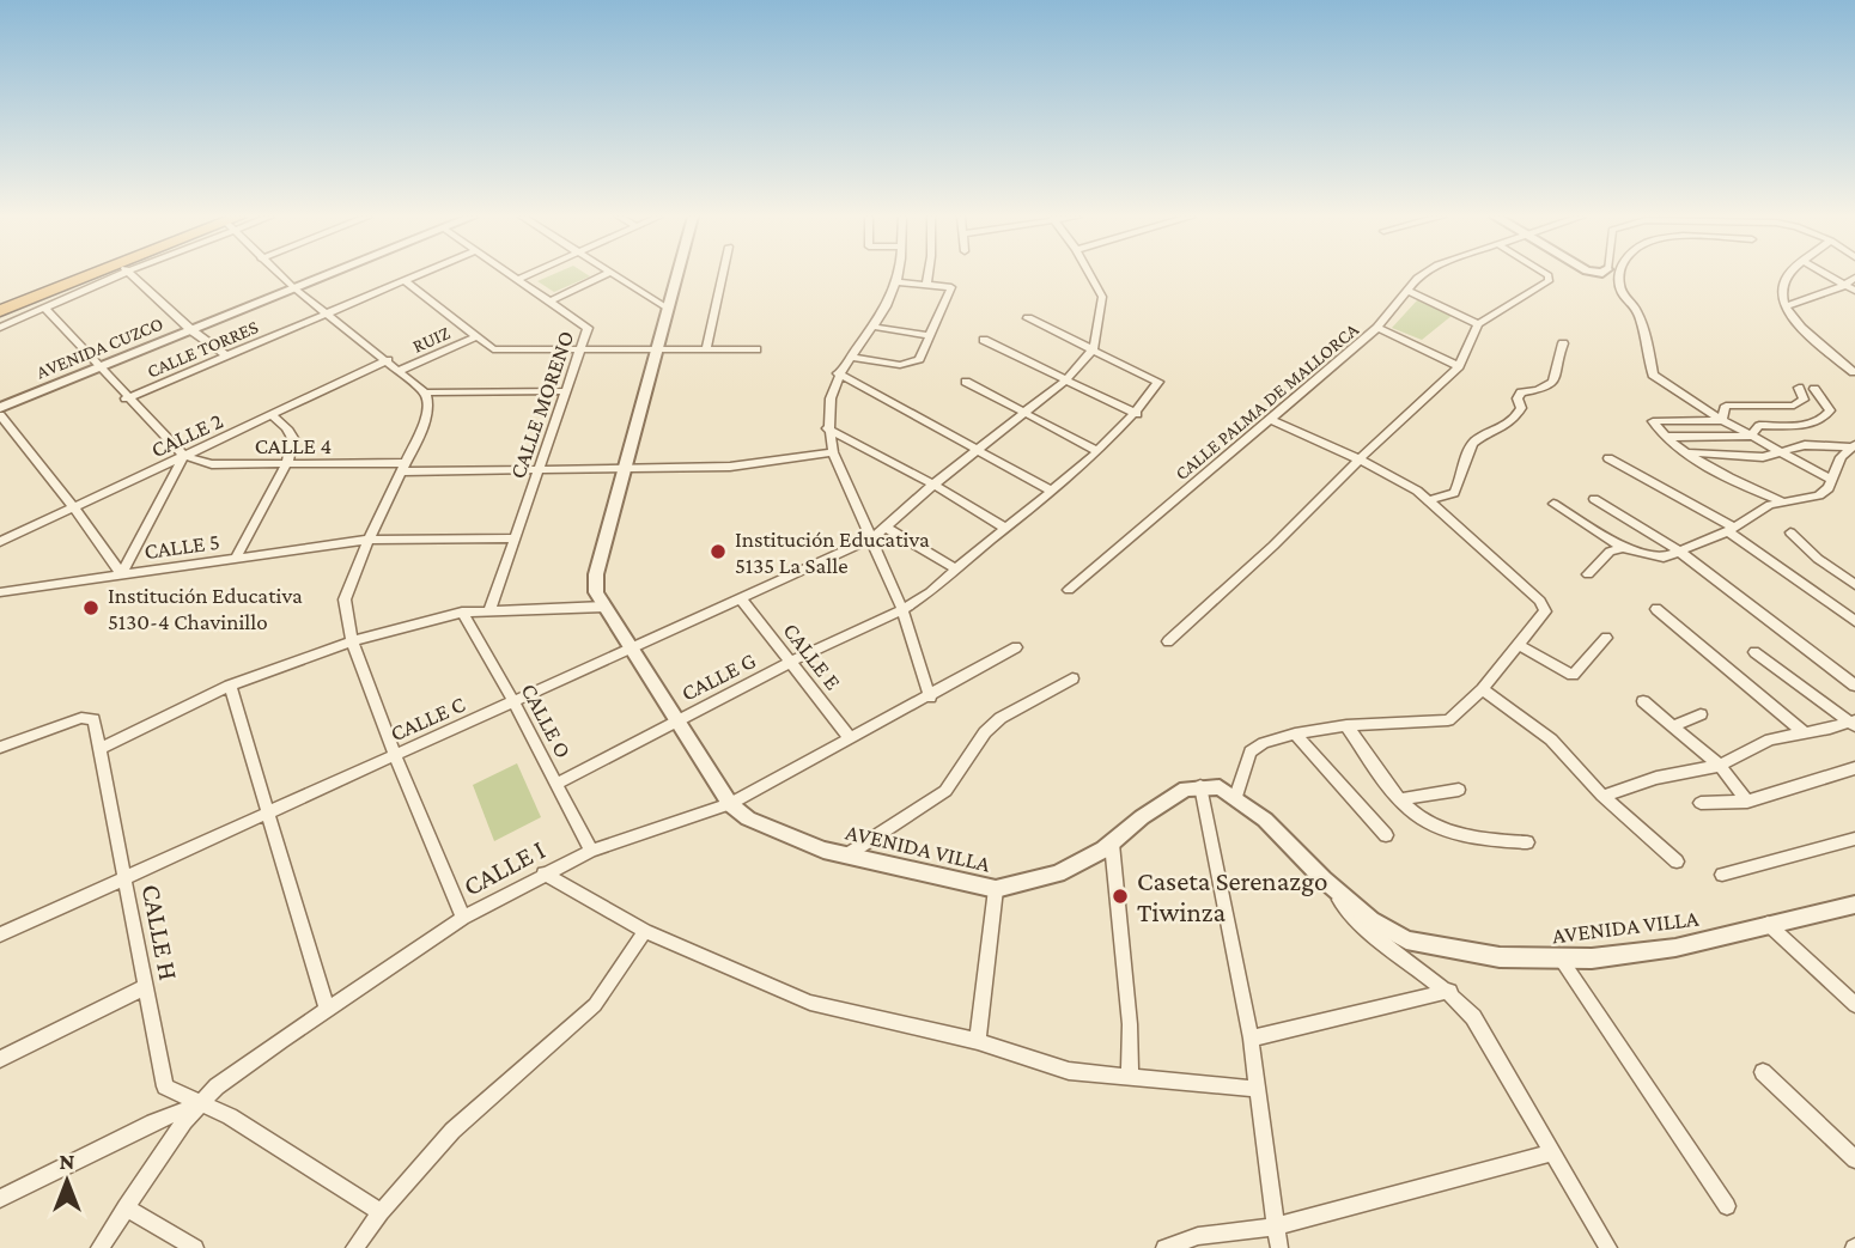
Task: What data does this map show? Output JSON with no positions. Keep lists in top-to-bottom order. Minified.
{"streets":{"street":["RUIZ","AVENIDA CUZCO","CALLE TORRES","CALLE PALMA DE MALLORCA","CALLE MORENO","CALLE 2","CALLE 4","CALLE 5","CALLE E","CALLE G","CALLE C","CALLE O","AVENIDA VILLA","CALLE I","CALLE H"]},"crossings":[["CALLE MORENO","CALLE 4"],["CALLE MORENO","CALLE 5"],["CALLE 2","CALLE 4"],["CALLE 4","AVENIDA VILLA"],["CALLE E","CALLE G"],["CALLE E","CALLE C"],["CALLE E","CALLE I"],["CALLE G","CALLE C"],["CALLE G","CALLE O"],["CALLE G","AVENIDA VILLA"],["CALLE C","CALLE O"],["CALLE C","AVENIDA VILLA"],["CALLE C","CALLE H"],["CALLE O","CALLE I"],["AVENIDA VILLA","CALLE I"],["CALLE I","CALLE H"]],"places":["Institución Educativa 5135 La Salle","Institución Educativa 5130-4 Chavinillo","Caseta Serenazgo Tiwinza"],"north":"top"}
